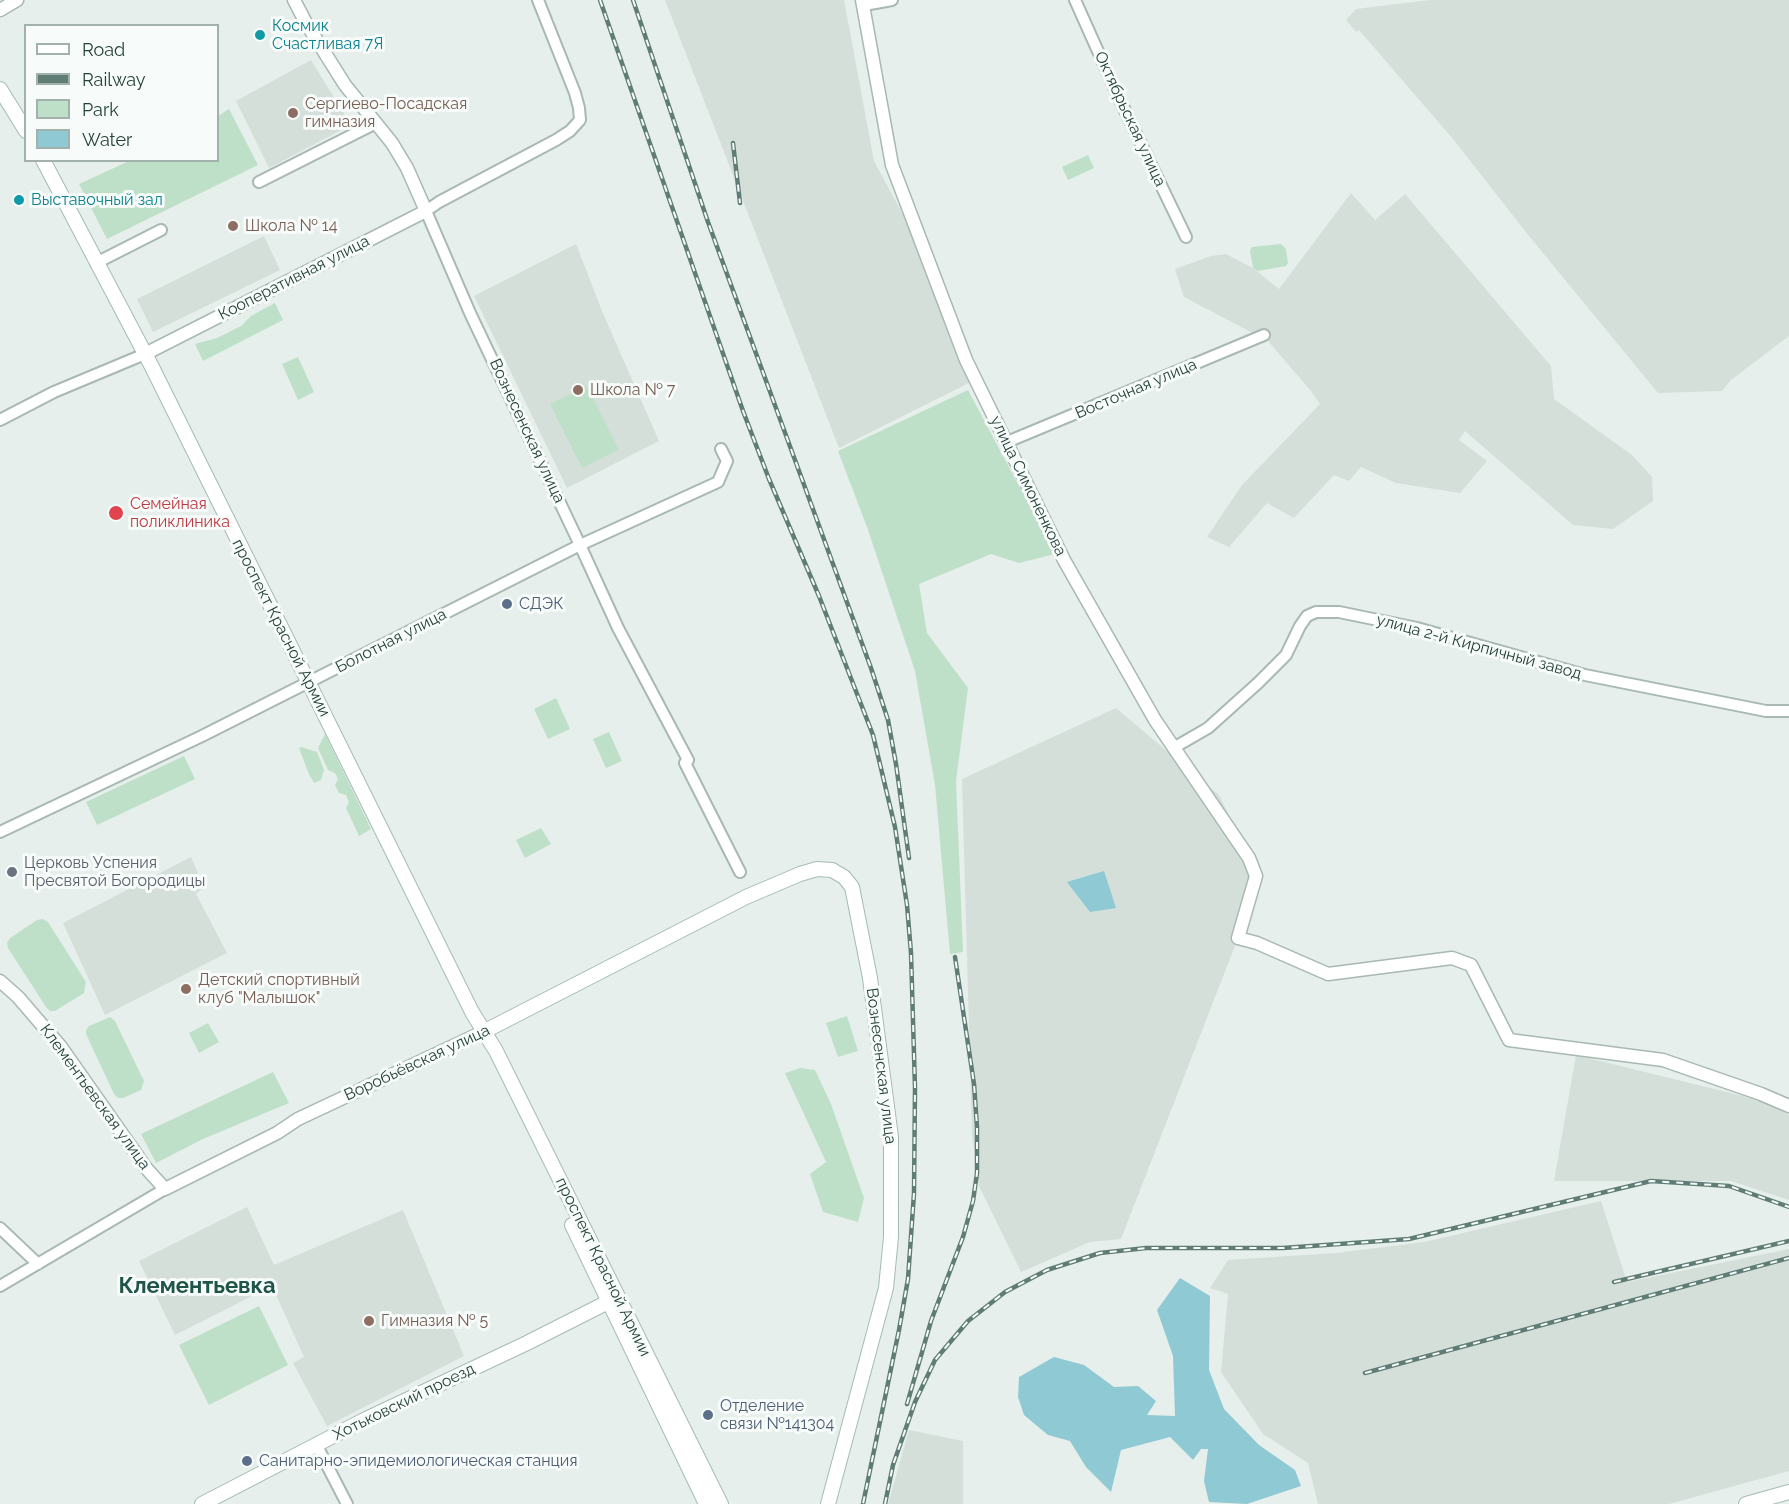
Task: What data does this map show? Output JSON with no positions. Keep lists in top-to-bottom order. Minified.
{"streets":{"main road":["Вознесенская улица","проспект Красной Армии","Воробьёвская улица","Хотьковский проезд"],"street":["Октябрьская улица","Кооперативная улица","Восточная улица","улица Симоненкова","Болотная улица","улица 2-й Кирпичный завод","Клементьевская улица"]},"crossings":[["Кооперативная улица","Вознесенская улица"],["Кооперативная улица","проспект Красной Армии"],["Восточная улица","улица Симоненкова"],["Вознесенская улица","Болотная улица"],["Вознесенская улица","Воробьёвская улица"],["улица Симоненкова","улица 2-й Кирпичный завод"],["проспект Красной Армии","Болотная улица"],["проспект Красной Армии","Воробьёвская улица"],["проспект Красной Армии","Хотьковский проезд"],["Воробьёвская улица","Клементьевская улица"]],"districts":["Клементьевка"],"places":["Космик Счастливая 7Я","Сергиево-Посадская гимназия","Выставочный зал","Школа № 14","Школа № 7","Семейная поликлиника","СДЭК","Церковь Успения Пресвятой Богородицы","Детский спортивный клуб \"Малышок\"","Гимназия № 5","Отделение связи №141304","Санитарно-эпидемиологическая станция"],"legend":["Road","Railway","Park","Water"]}
